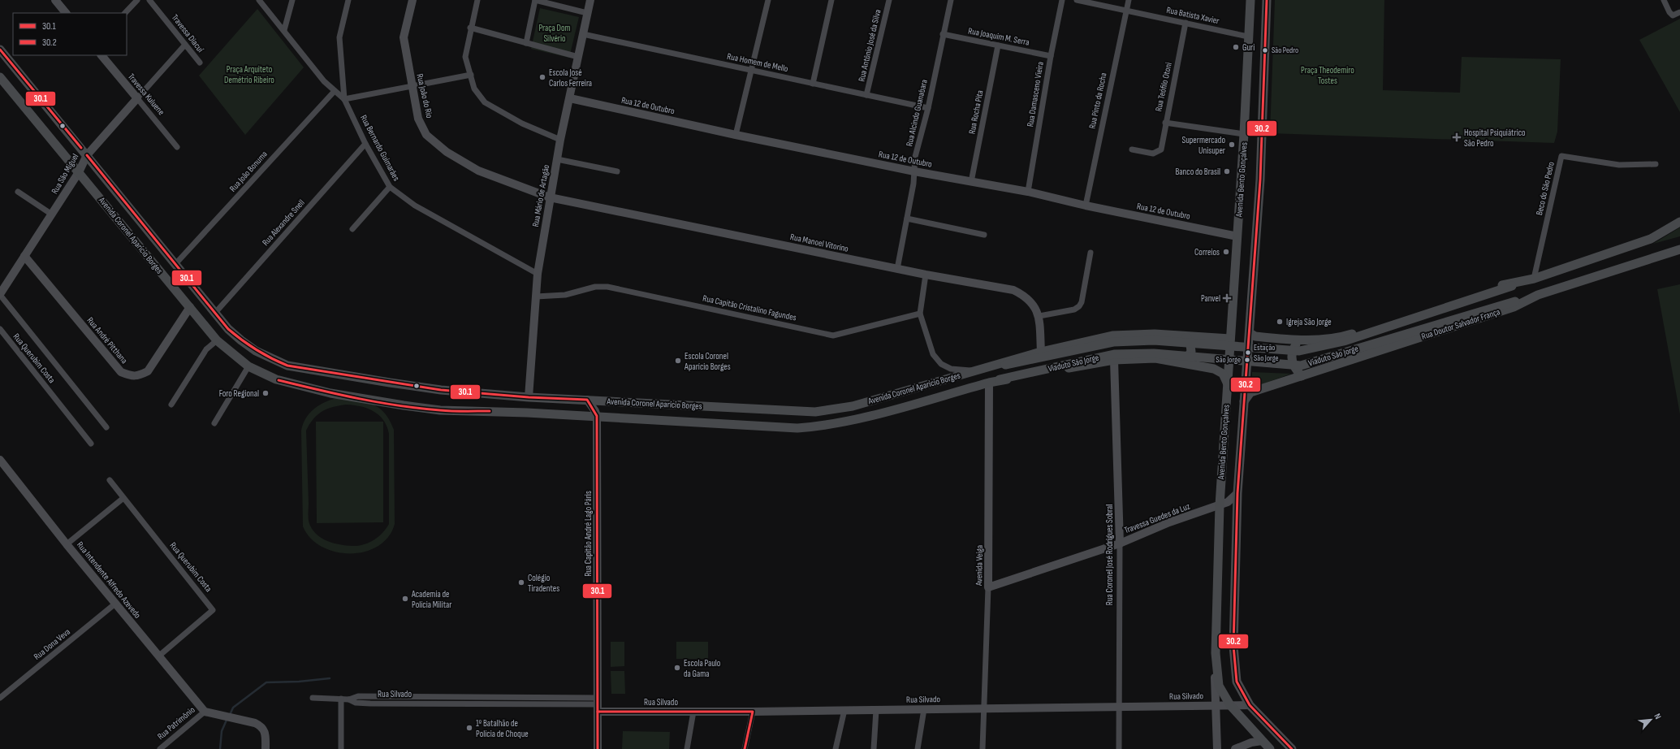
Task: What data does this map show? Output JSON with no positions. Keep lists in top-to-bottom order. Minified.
{"streets":{"main road":["Avenida Bento Gonçalves","Avenida Coronel Aparício Borges","Rua Doutor Salvador França","Viaduto São Jorge"],"street":["Rua Batista Xavier","Travessa Diacuí","Rua Joaquim M. Serra","Rua Antônio José da Silva","Rua Homem de Mello","Rua Teófilo Otoni","Travessa Kuluene","Rua Damasceno Vieira","Rua João do Rio","Rua Pinto da Rocha","Rua 12 de Outubro","Rua Rocha Pita","Rua Alcindo Guanabara","Rua Bernardo Guimarães","Rua João Bonuma","Rua São Miguel","Beco do São Pedro","Rua Mário de Artagão","Rua Alexandre Snell","Rua Manoel Vitorino","Rua Capitão Cristalino Fagundes","Rua André Pitthana","Rua Querubim Costa","Travessa Guedes da Luz","Rua Capitão André Lago Páris","Rua Coronel José Rodrigues Sobral","Avenida Veiga","Rua Intendente Alfredo Azevedo","Rua Dona Veva","Rua Silvado","Rua Patrimônio"]},"crossings":[["Rua Batista Xavier","Rua Teófilo Otoni"],["Rua Batista Xavier","Rua Pinto da Rocha"],["Rua Batista Xavier","Avenida Bento Gonçalves"],["Travessa Diacuí","Rua São Miguel"],["Rua Joaquim M. Serra","Rua Damasceno Vieira"],["Rua Joaquim M. Serra","Rua Rocha Pita"],["Rua Joaquim M. Serra","Rua Alcindo Guanabara"],["Rua Antônio José da Silva","Rua Homem de Mello"],["Rua Homem de Mello","Rua Alcindo Guanabara"],["Rua Homem de Mello","Rua Mário de Artagão"],["Travessa Kuluene","Rua São Miguel"],["Rua Damasceno Vieira","Rua 12 de Outubro"],["Rua João do Rio","Rua Mário de Artagão"],["Rua João do Rio","Rua Manoel Vitorino"],["Rua Pinto da Rocha","Rua 12 de Outubro"],["Rua 12 de Outubro","Rua Rocha Pita"],["Rua 12 de Outubro","Rua Alcindo Guanabara"],["Rua 12 de Outubro","Avenida Bento Gonçalves"],["Rua 12 de Outubro","Rua Mário de Artagão"],["Rua Alcindo Guanabara","Rua Manoel Vitorino"],["Rua Bernardo Guimarães","Rua João Bonuma"],["Rua Bernardo Guimarães","Rua Mário de Artagão"],["Rua Bernardo Guimarães","Rua Alexandre Snell"],["Rua João Bonuma","Avenida Coronel Aparício Borges"],["Rua São Miguel","Avenida Coronel Aparício Borges"],["Rua São Miguel","Rua André Pitthana"],["Avenida Bento Gonçalves","Avenida Coronel Aparício Borges"],["Avenida Bento Gonçalves","Rua Doutor Salvador França"],["Avenida Bento Gonçalves","Travessa Guedes da Luz"],["Avenida Bento Gonçalves","Rua Silvado"],["Beco do São Pedro","Viaduto São Jorge"],["Rua Mário de Artagão","Avenida Coronel Aparício Borges"],["Rua Mário de Artagão","Rua Manoel Vitorino"],["Rua Mário de Artagão","Rua Capitão Cristalino Fagundes"],["Rua Alexandre Snell","Avenida Coronel Aparício Borges"],["Avenida Coronel Aparício Borges","Rua Manoel Vitorino"],["Avenida Coronel Aparício Borges","Rua André Pitthana"],["Avenida Coronel Aparício Borges","Viaduto São Jorge"],["Avenida Coronel Aparício Borges","Rua Capitão André Lago Páris"],["Avenida Coronel Aparício Borges","Rua Coronel José Rodrigues Sobral"],["Avenida Coronel Aparício Borges","Avenida Veiga"],["Rua Doutor Salvador França","Viaduto São Jorge"],["Viaduto São Jorge","Avenida Veiga"],["Rua Querubim Costa","Rua Intendente Alfredo Azevedo"],["Travessa Guedes da Luz","Rua Coronel José Rodrigues Sobral"],["Travessa Guedes da Luz","Avenida Veiga"],["Rua Capitão André Lago Páris","Rua Silvado"],["Rua Coronel José Rodrigues Sobral","Rua Silvado"],["Avenida Veiga","Rua Silvado"],["Rua Intendente Alfredo Azevedo","Rua Dona Veva"],["Rua Intendente Alfredo Azevedo","Rua Patrimônio"]],"parks":["Praça Dom Silvério","Praça Arquiteto Demétrio Ribeiro","Praça Theodemiro Tostes"],"places":{"other":["Guri","São Pedro","Escola José Carlos Ferreira","Supermercado Unisuper","Banco do Brasil","Correios","Igreja São Jorge","Estação São Jorge","São Jorge","Escola Coronel Aparício Borges","Foro Regional","Colégio Tiradentes","Academia de Polícia Militar","Escola Paulo da Gama","1º Batalhão de Polícia de Choque"],"health":["Hospital Psiquiátrico São Pedro","Panvel"]},"lines":["transit line 30.2","transit line 30.1"],"legend":["30.1","30.2"],"north":"top right"}
